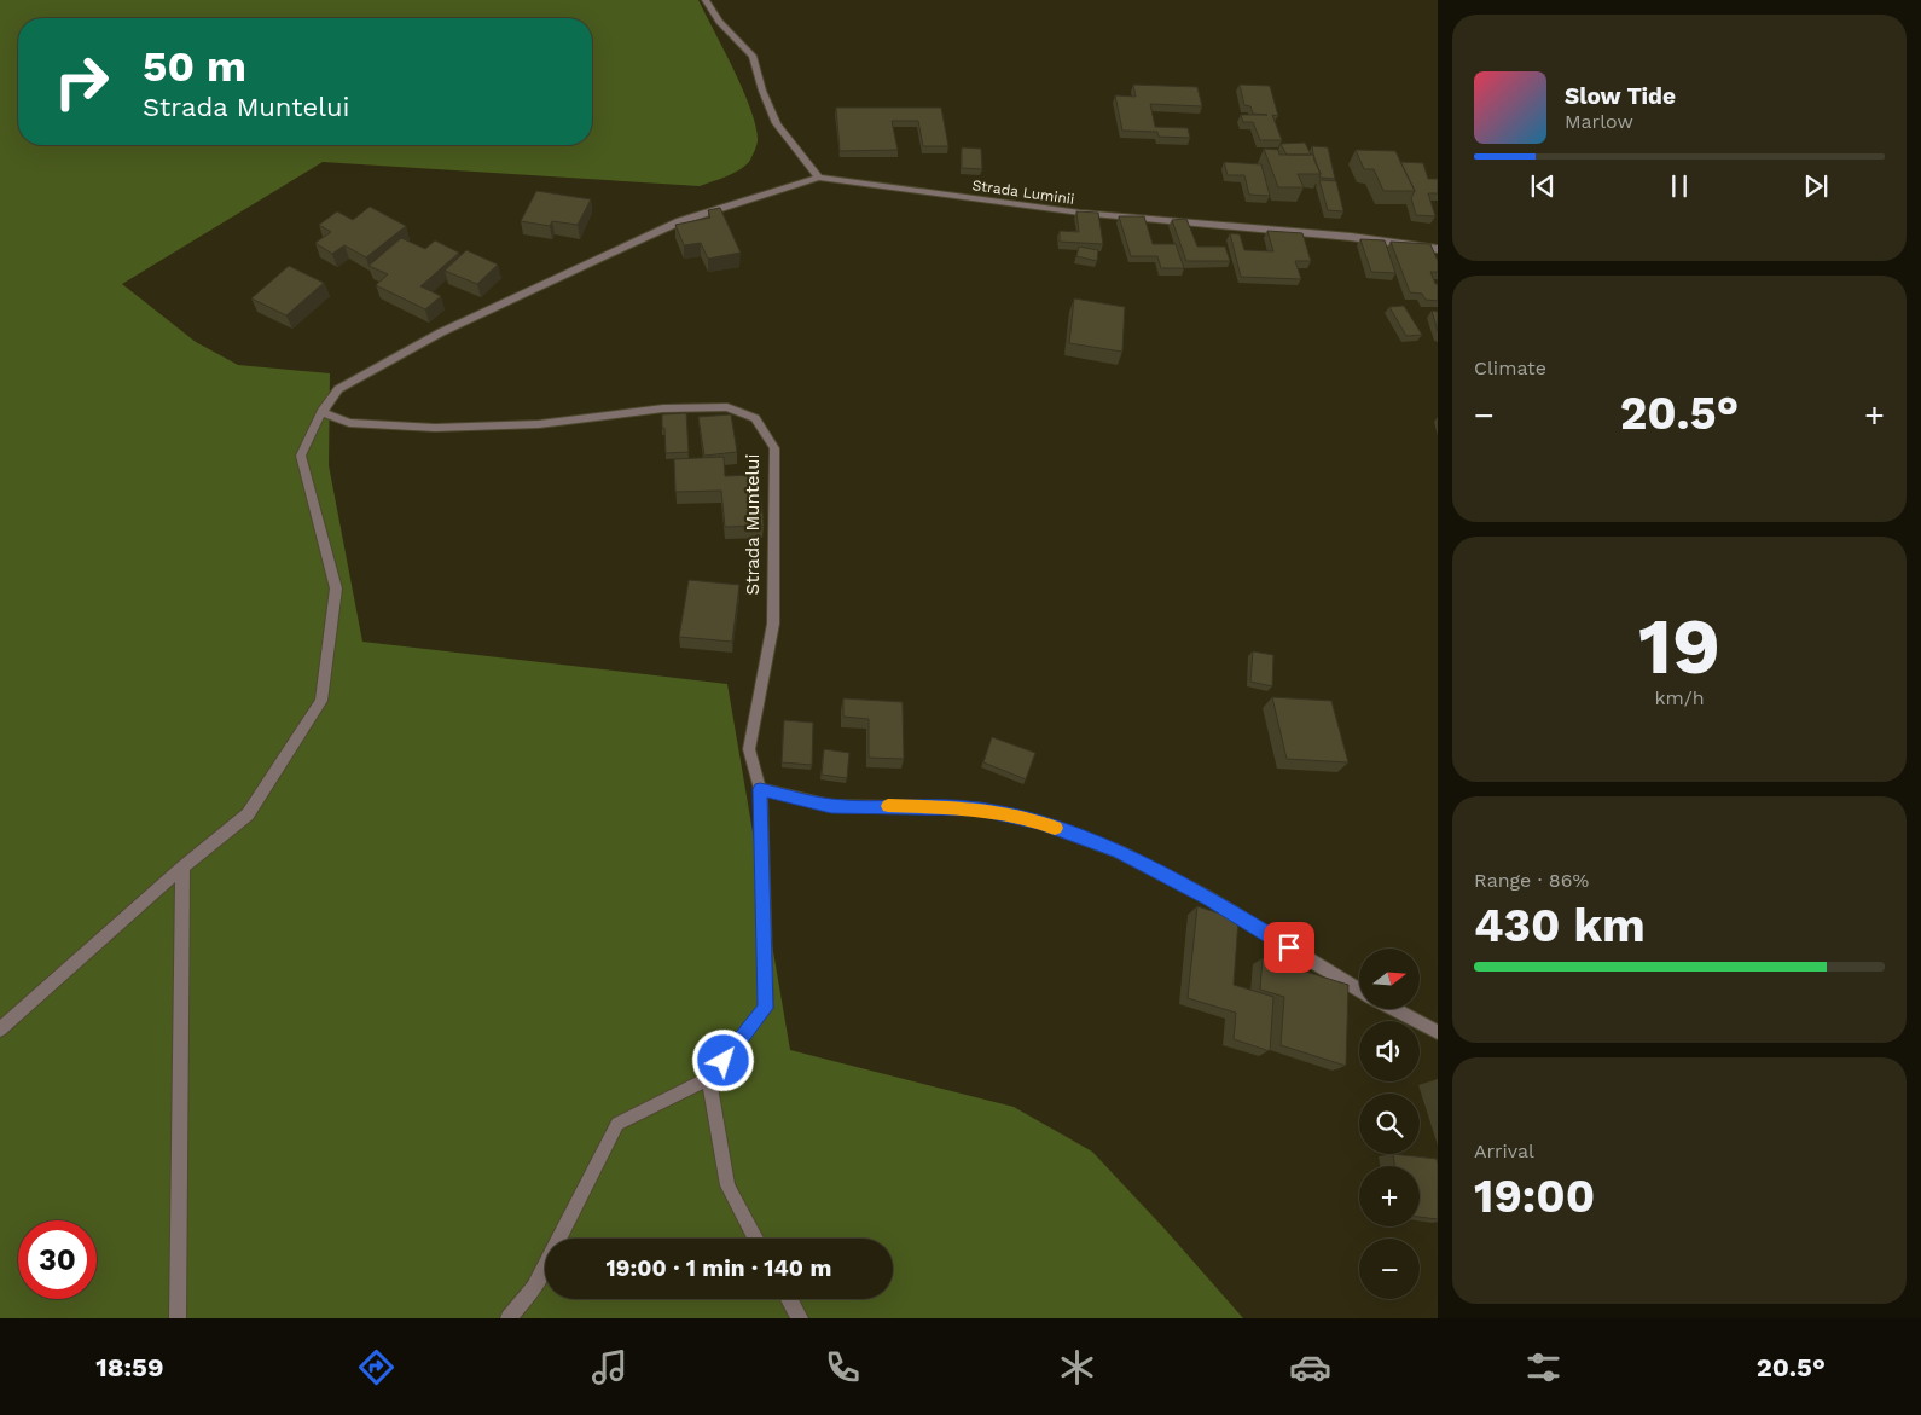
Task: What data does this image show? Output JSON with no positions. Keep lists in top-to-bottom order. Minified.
{"streets":{"street":["Strada Luminii","Strada Muntelui"]},"north":"right","page":{"turn":["50 m","Strada Muntelui"],"song":["Slow Tide","Marlow"],"tile":["Climate",["19","km/h"],["Range · 86%","430 km"],["Arrival","19:00"]],"heat":["−","20.5°","+"],"map_buttons":["+","−"],"limit":"30","trip":"19:00 · 1 min · 140 m","tabs":["18:59","20.5°"]}}
